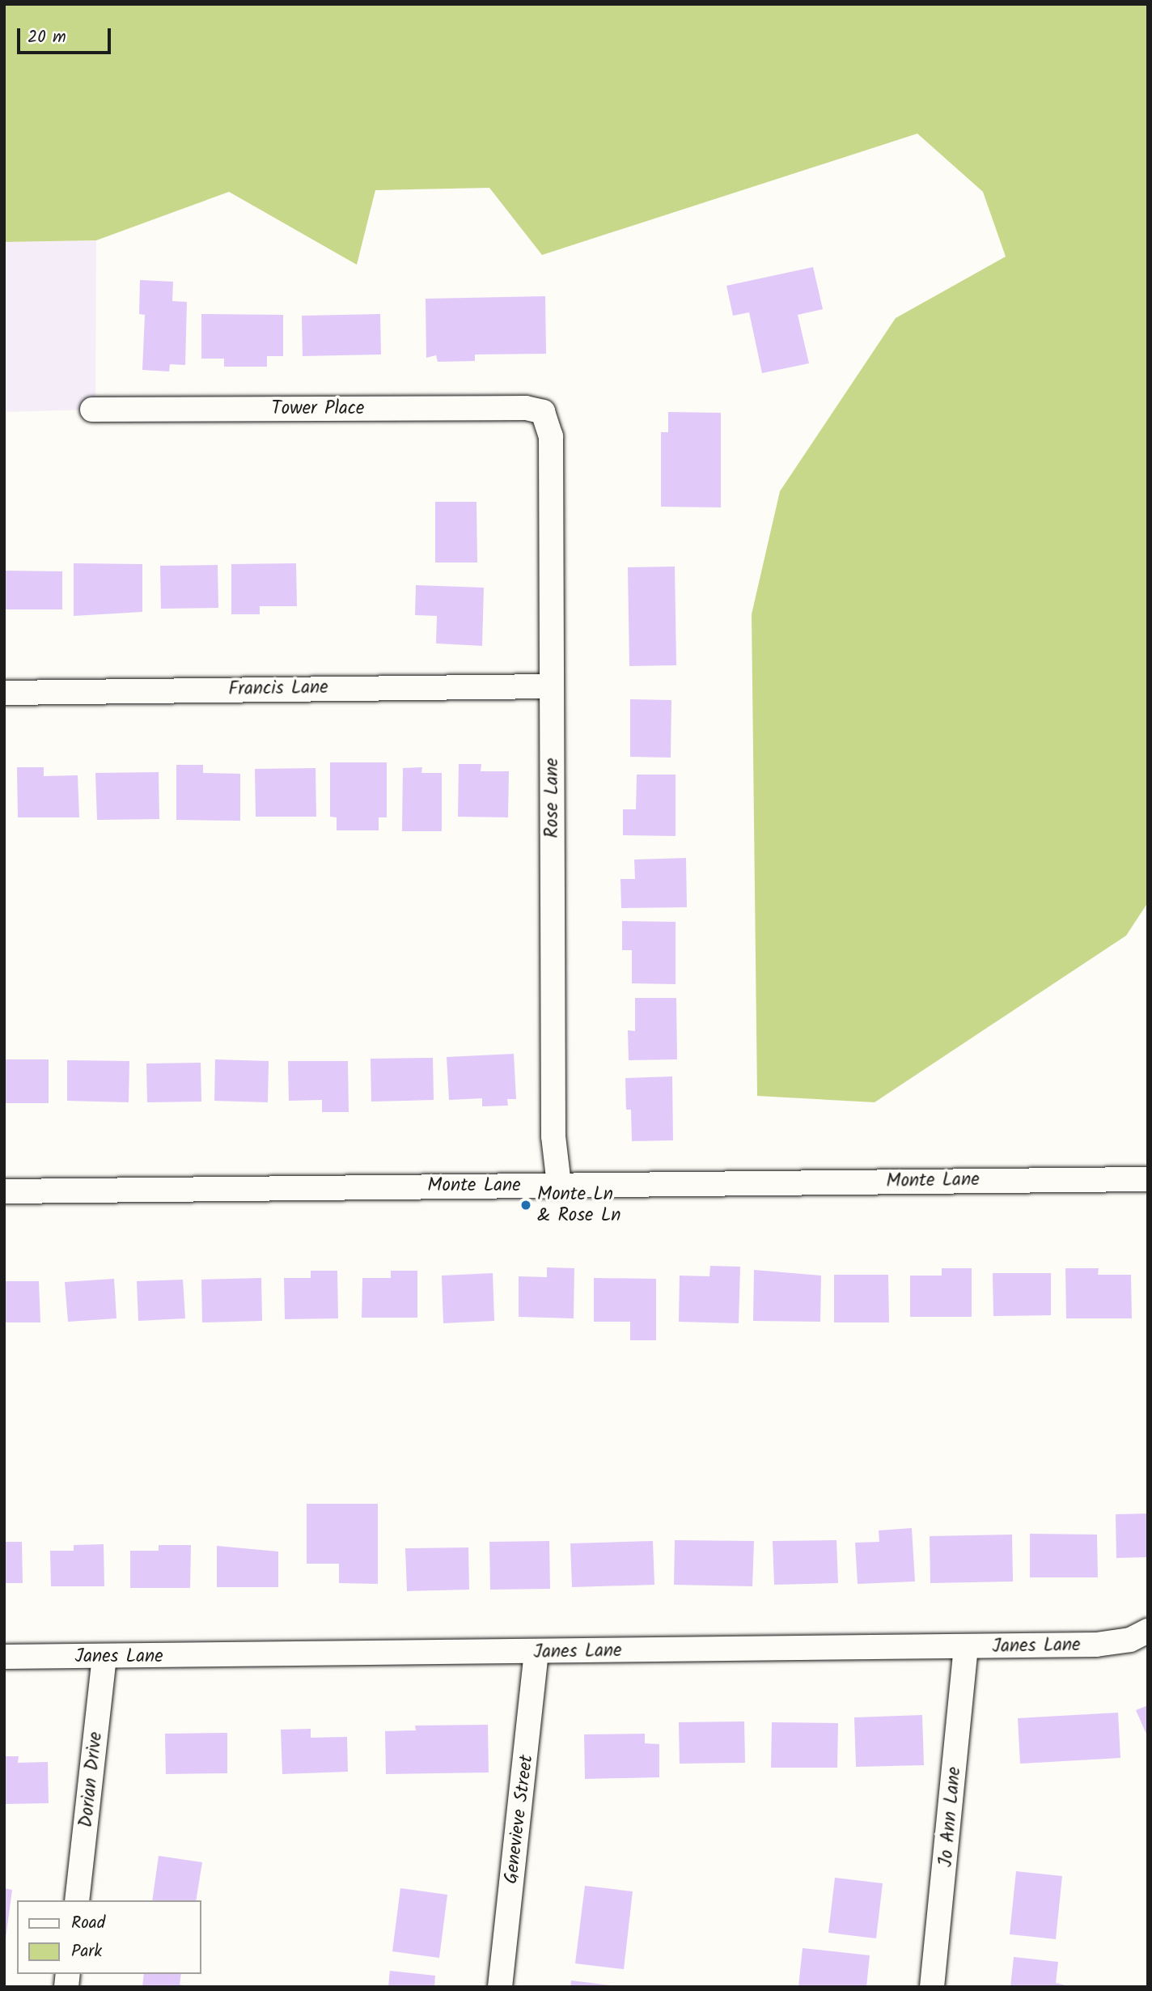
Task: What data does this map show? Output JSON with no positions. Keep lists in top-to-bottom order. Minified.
{"streets":{"street":["Tower Place","Francis Lane","Rose Lane","Monte Lane","Janes Lane","Dorian Drive","Jo Ann Lane","Genevieve Street"]},"crossings":[["Tower Place","Rose Lane"],["Francis Lane","Rose Lane"],["Rose Lane","Monte Lane"],["Janes Lane","Dorian Drive"],["Janes Lane","Jo Ann Lane"],["Janes Lane","Genevieve Street"]],"places":["Monte Ln & Rose Ln"],"legend":["Road","Park"],"scale_bar":"20 m"}
